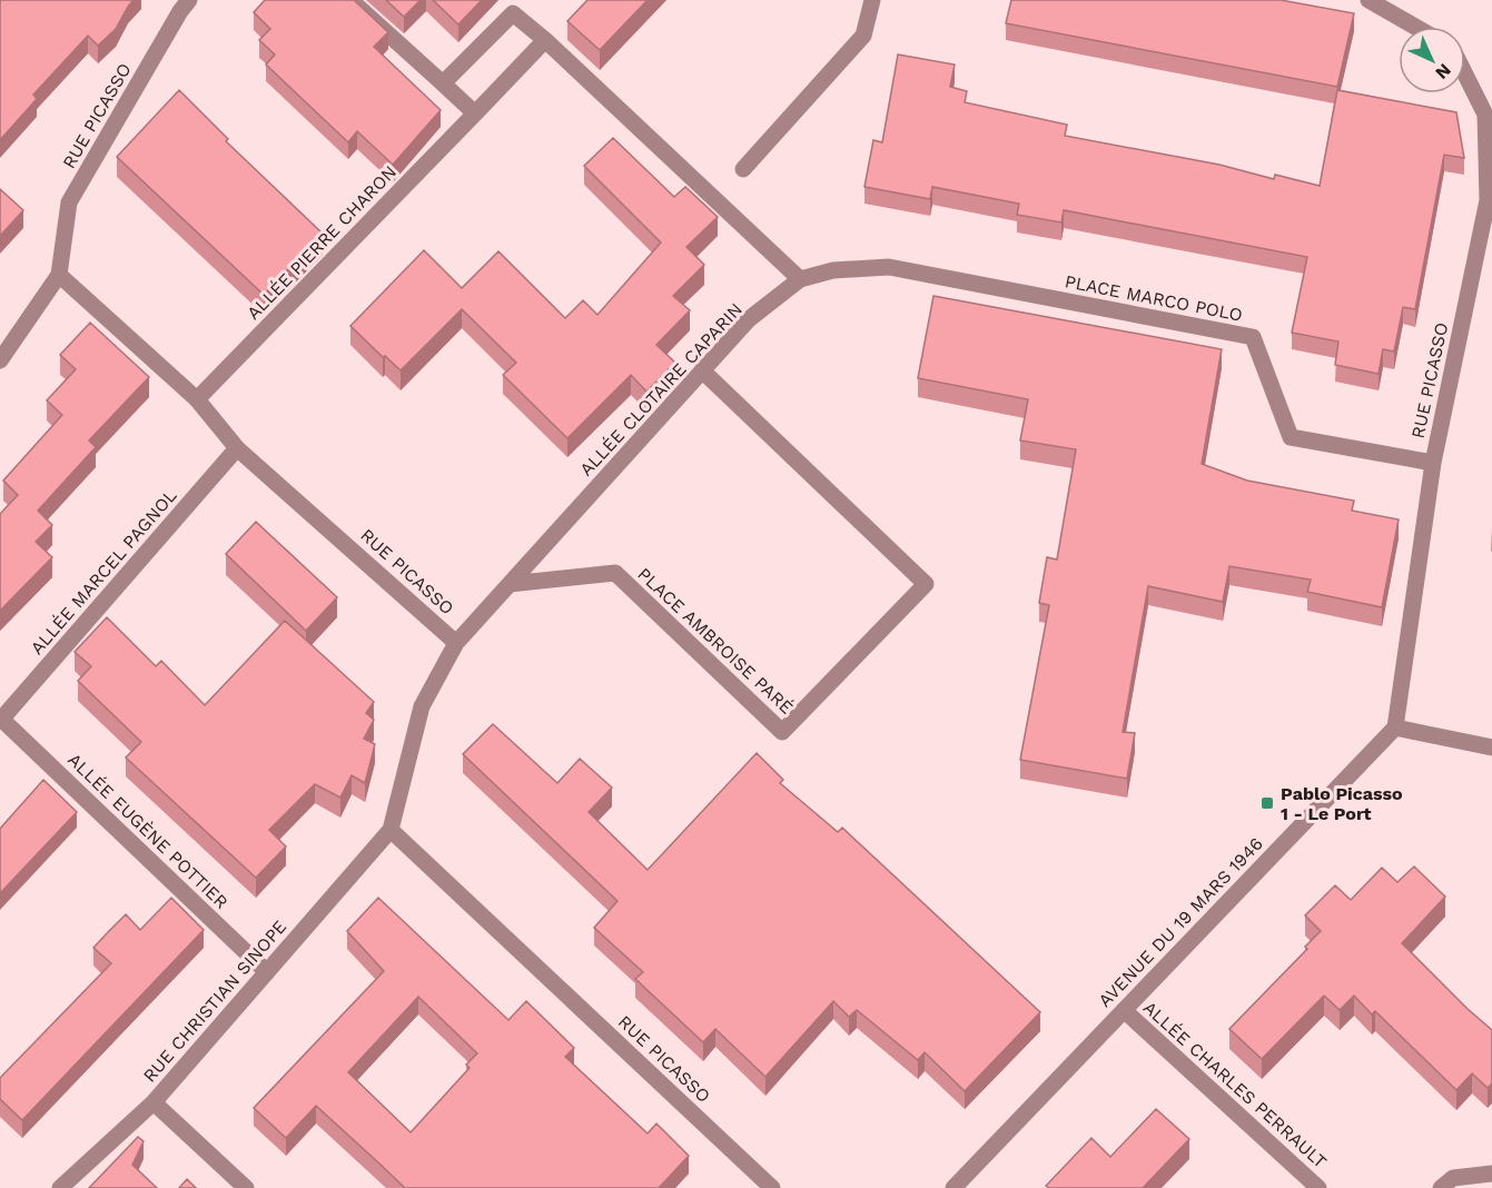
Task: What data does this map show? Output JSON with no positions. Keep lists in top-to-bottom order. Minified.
{"streets":{"street":["RUE PICASSO","ALLÉE PIERRE CHARON","PLACE MARCO POLO","ALLÉE CLOTAIRE CAPARIN","ALLÉE MARCEL PAGNOL","PLACE AMBROISE PARÉ","ALLÉE EUGÈNE POTTIER","AVENUE DU 19 MARS 1946","RUE CHRISTIAN SINOPE","ALLÉE CHARLES PERRAULT"]},"crossings":[["RUE PICASSO","ALLÉE PIERRE CHARON"],["RUE PICASSO","PLACE MARCO POLO"],["RUE PICASSO","ALLÉE CLOTAIRE CAPARIN"],["RUE PICASSO","ALLÉE MARCEL PAGNOL"],["RUE PICASSO","AVENUE DU 19 MARS 1946"],["RUE PICASSO","RUE CHRISTIAN SINOPE"],["PLACE MARCO POLO","ALLÉE CLOTAIRE CAPARIN"],["ALLÉE CLOTAIRE CAPARIN","PLACE AMBROISE PARÉ"],["ALLÉE MARCEL PAGNOL","ALLÉE EUGÈNE POTTIER"],["ALLÉE EUGÈNE POTTIER","RUE CHRISTIAN SINOPE"],["AVENUE DU 19 MARS 1946","ALLÉE CHARLES PERRAULT"]],"places":{"transit":["Pablo Picasso 1 - Le Port"]},"north":"bottom right"}
